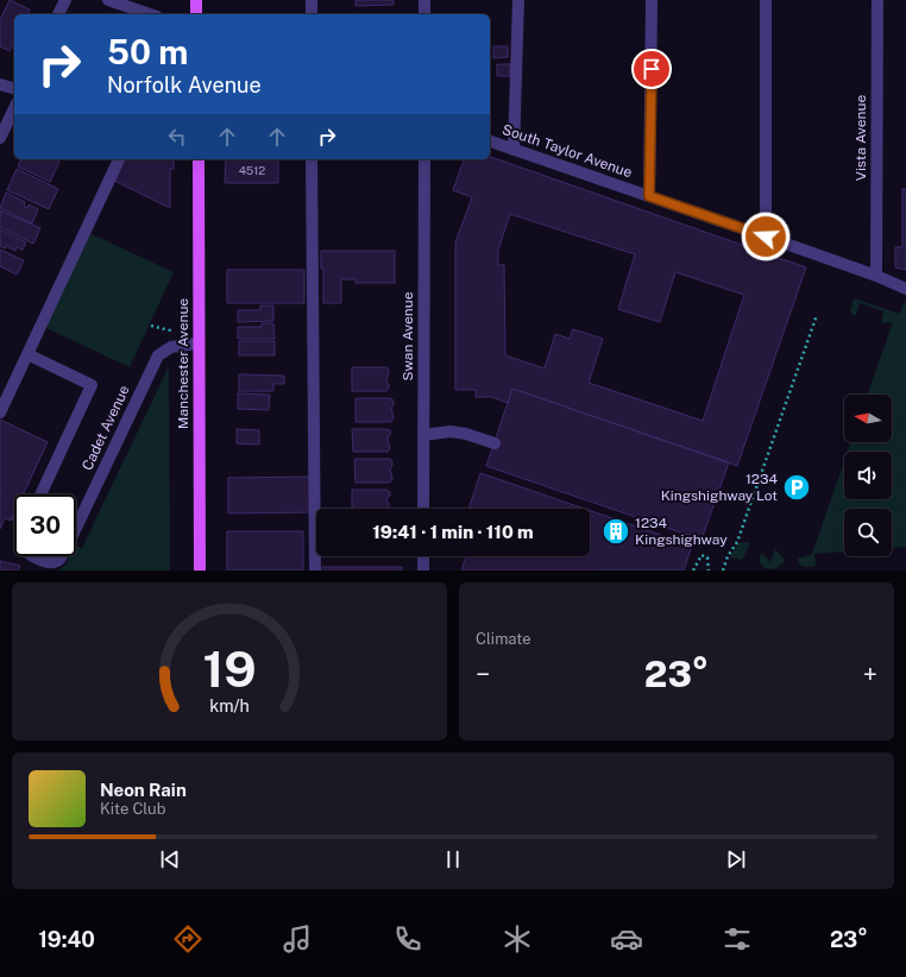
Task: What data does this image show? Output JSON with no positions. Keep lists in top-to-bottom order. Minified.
{"streets":{"main road":["Manchester Avenue"],"street":["Vista Avenue","South Taylor Avenue","Swan Avenue","Cadet Avenue"]},"crossings":[["Vista Avenue","South Taylor Avenue"],["Manchester Avenue","Cadet Avenue"]],"places":{"parking":["1234 Kingshighway Lot"],"building":["1234 Kingshighway"]},"house_numbers":["4512"],"north":"left","page":{"turn":["50 m","Norfolk Avenue"],"limit":"30","trip":"19:41 · 1 min · 110 m","tile":"Climate","heat":["−","23°","+"],"song":["Neon Rain","Kite Club"],"tabs":["19:40","23°"],"gauge":["19","km/h"]}}
